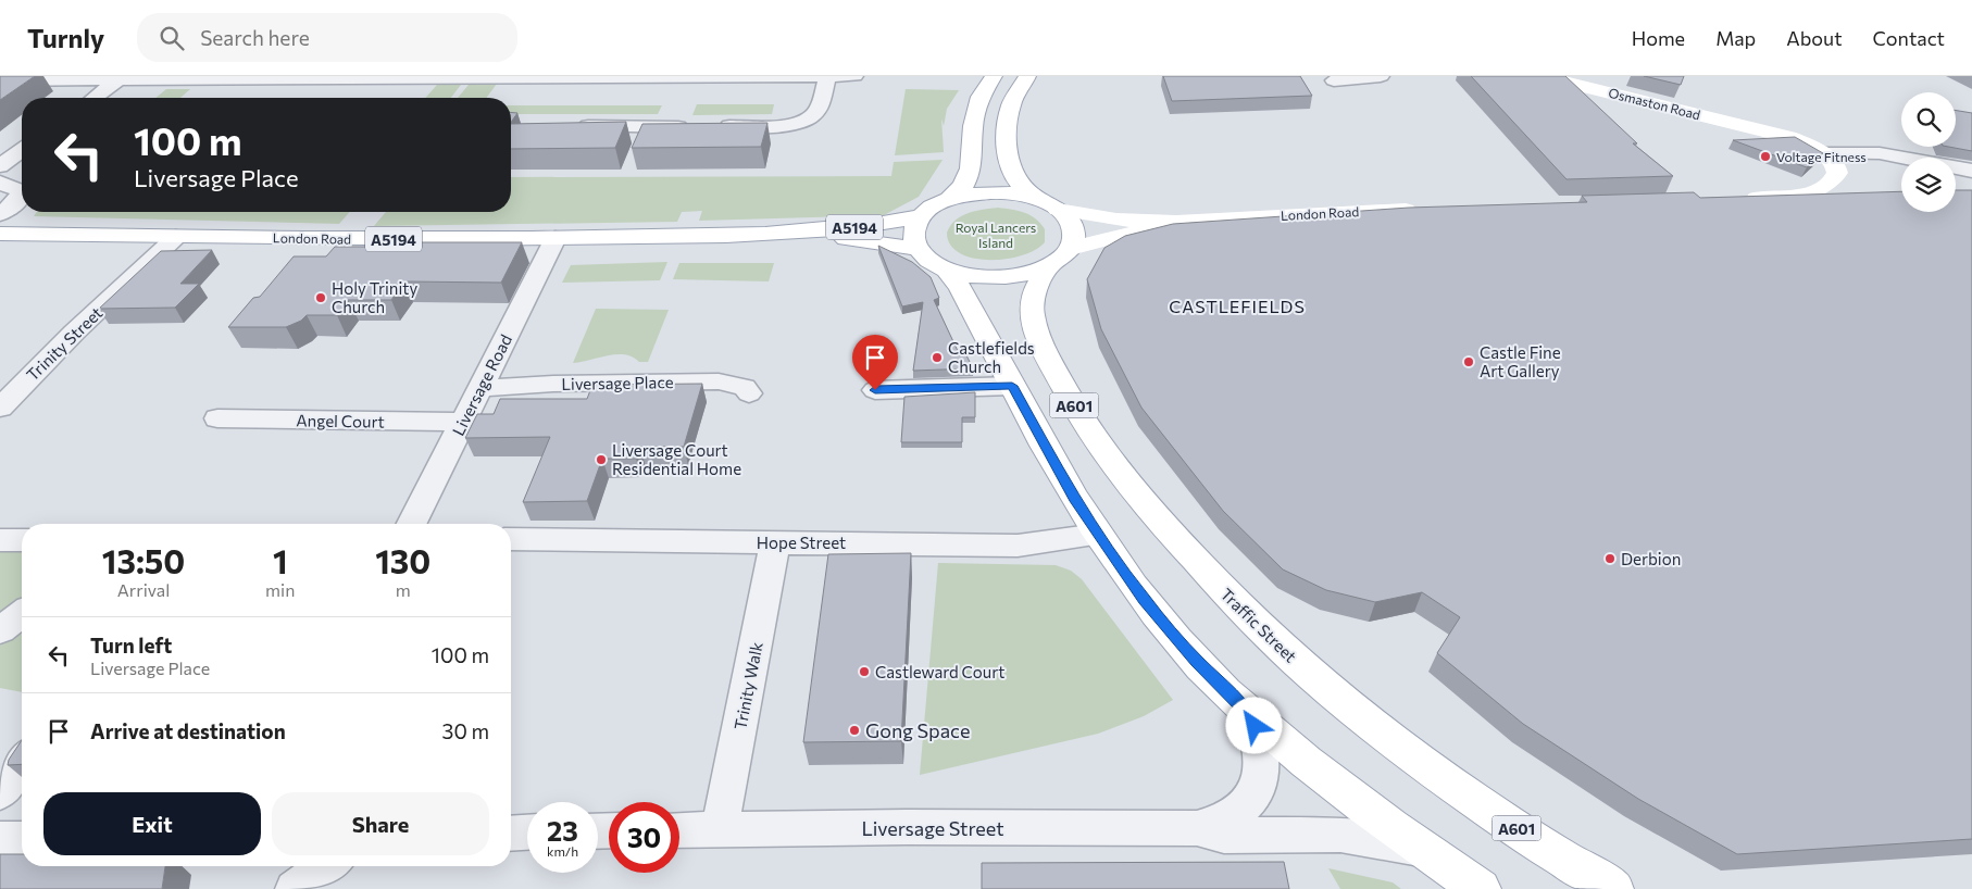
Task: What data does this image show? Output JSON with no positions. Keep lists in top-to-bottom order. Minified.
{"streets":{"main road":["Osmaston Road","London Road","A5194","A601","Traffic Street"],"street":["Trinity Street","Liversage Place","Liversage Road","Angel Court","Hope Street","Trinity Walk","Liversage Street"]},"crossings":[["London Road","Trinity Street"],["London Road","Liversage Road"],["London Road","A601"],["London Road","Traffic Street"],["Liversage Place","Liversage Road"],["Liversage Road","Angel Court"],["A601","Hope Street"],["A601","Traffic Street"],["A601","Liversage Street"],["Hope Street","Trinity Walk"],["Trinity Walk","Liversage Street"]],"districts":["CASTLEFIELDS"],"parks":["Royal Lancers Island"],"places":["Voltage Fitness","Holy Trinity Church","Castlefields Church","Castle Fine Art Gallery","Liversage Court Residential Home","Derbion","Castleward Court","Gong Space"],"page":{"header":"Turnly","search":"Search here","nav":["Home","Map","About","Contact"],"turn":["100 m","Liversage Place"],"eta":["13:50","Arrival","1","min","130","m"],"list":[{"name":"Turn left","note":"Liversage Place","value":"100 m"},{"name":"Arrive at destination","value":"30 m"}],"buttons":["Exit","Share"],"speed":"23 km/h","limit":"30"}}
